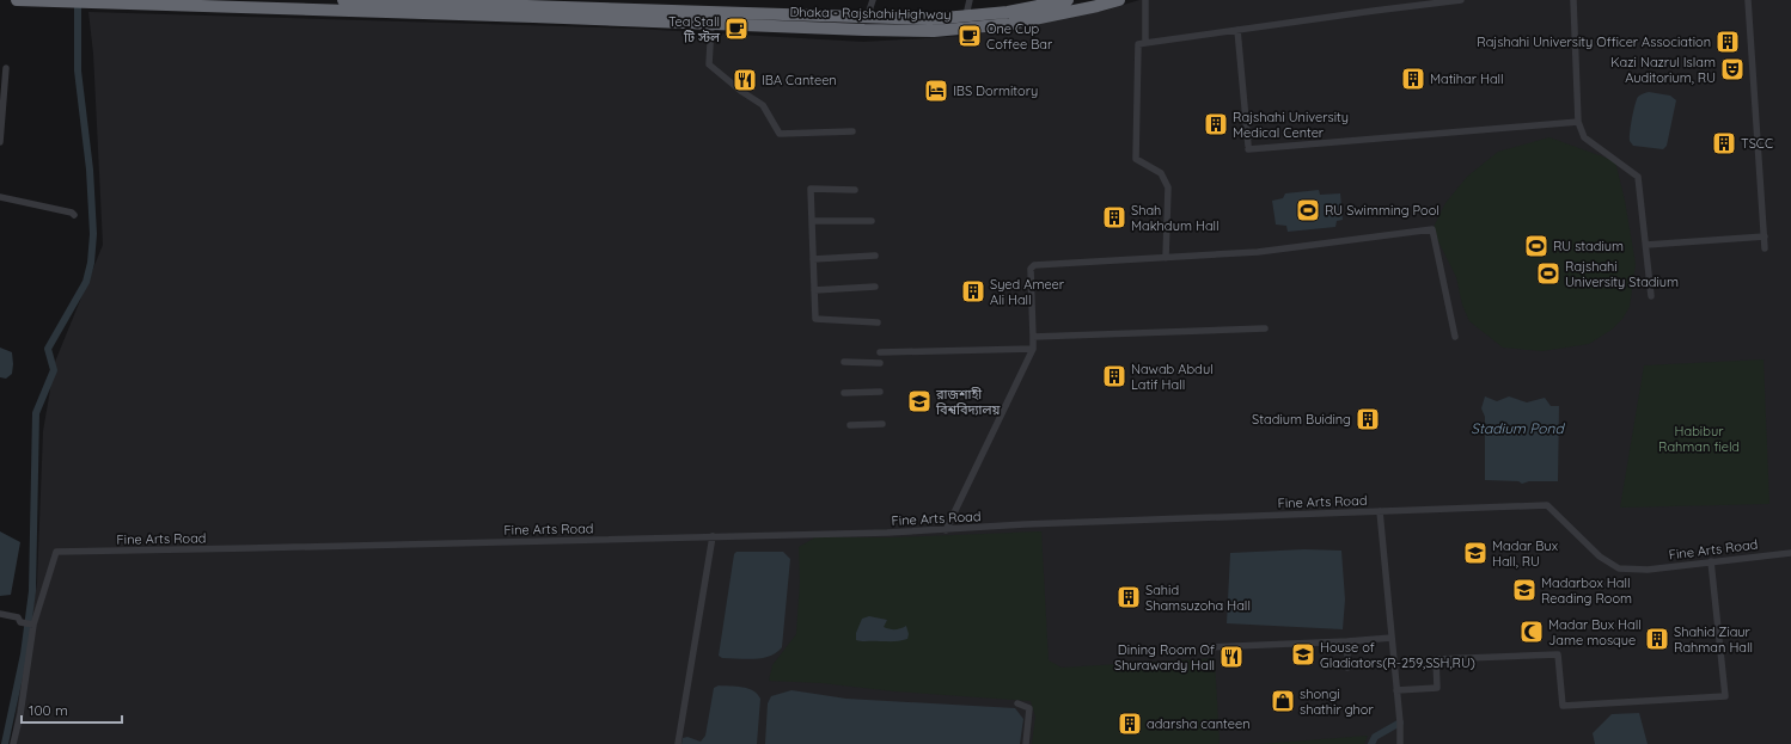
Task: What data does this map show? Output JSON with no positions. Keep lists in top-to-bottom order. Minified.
{"streets":{"highway":["Dhaka - Rajshahi Highway"],"street":["Fine Arts Road"]},"water":["Stadium Pond"],"parks":["Habibur Rahman field"],"places":{"cafe":["Tea Stall টি স্টল","One Cup Coffee Bar"],"building":["Rajshahi University Officer Association","Matihar Hall","Rajshahi University Medical Center","TSCC","Shah Makhdum Hall","Syed Ameer Ali Hall","Nawab Abdul Latif Hall","Stadium Buiding","Sahid Shamsuzoha Hall","Shahid Ziaur Rahman Hall","adarsha canteen"],"theatre":["Kazi Nazrul Islam Auditorium, RU"],"restaurant":["IBA Canteen","Dining Room Of Shurawardy Hall"],"hotel":["IBS Dormitory"],"sports":["RU Swimming Pool","RU stadium","Rajshahi University Stadium"],"school or university":["রাজশাহী বিশ্ববিদ্যালয়","Madar Bux Hall, RU","Madarbox Hall Reading Room","House of Gladiators(R-259,SSH,RU)"],"mosque":["Madar Bux Hall Jame mosque"],"shop":["shongi shathir ghor"]},"scale_bar":"100 m"}
